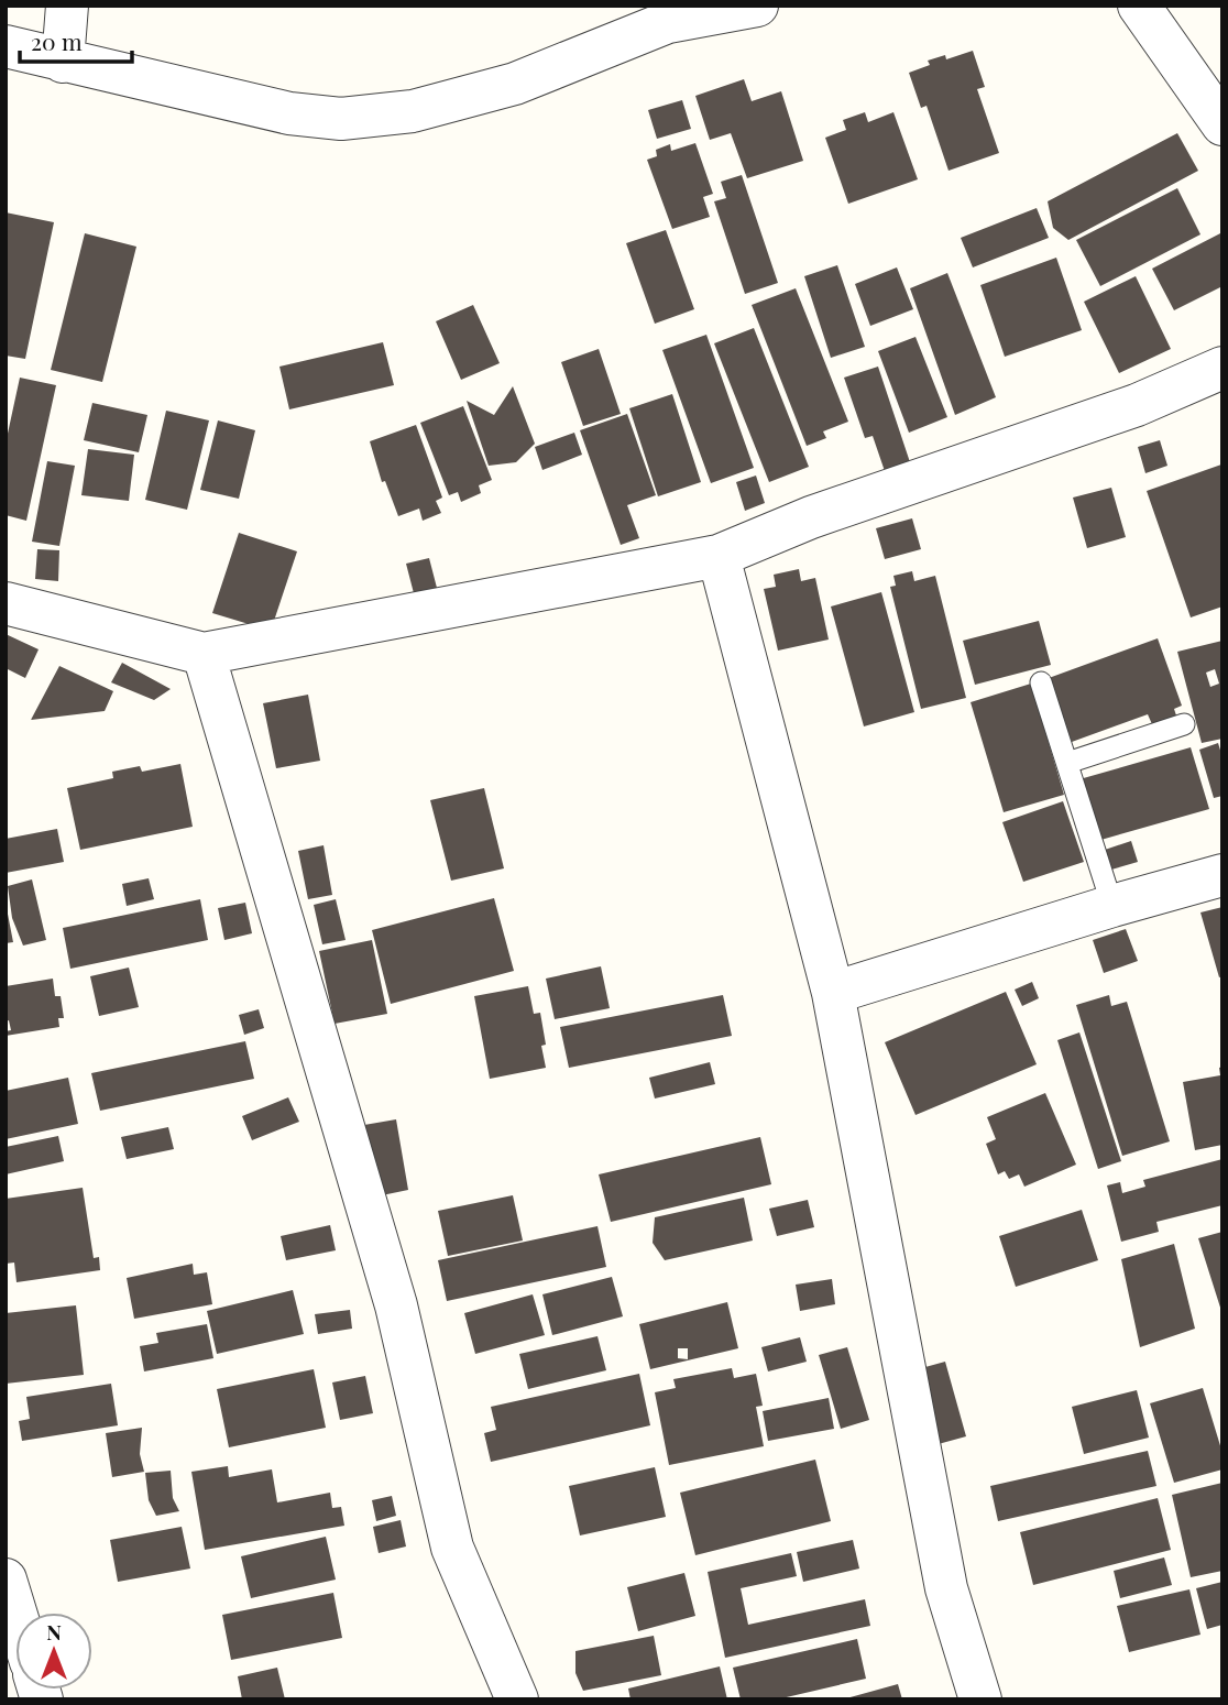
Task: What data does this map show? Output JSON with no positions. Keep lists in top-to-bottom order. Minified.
{"scale_bar":"20 m","north":"top"}
